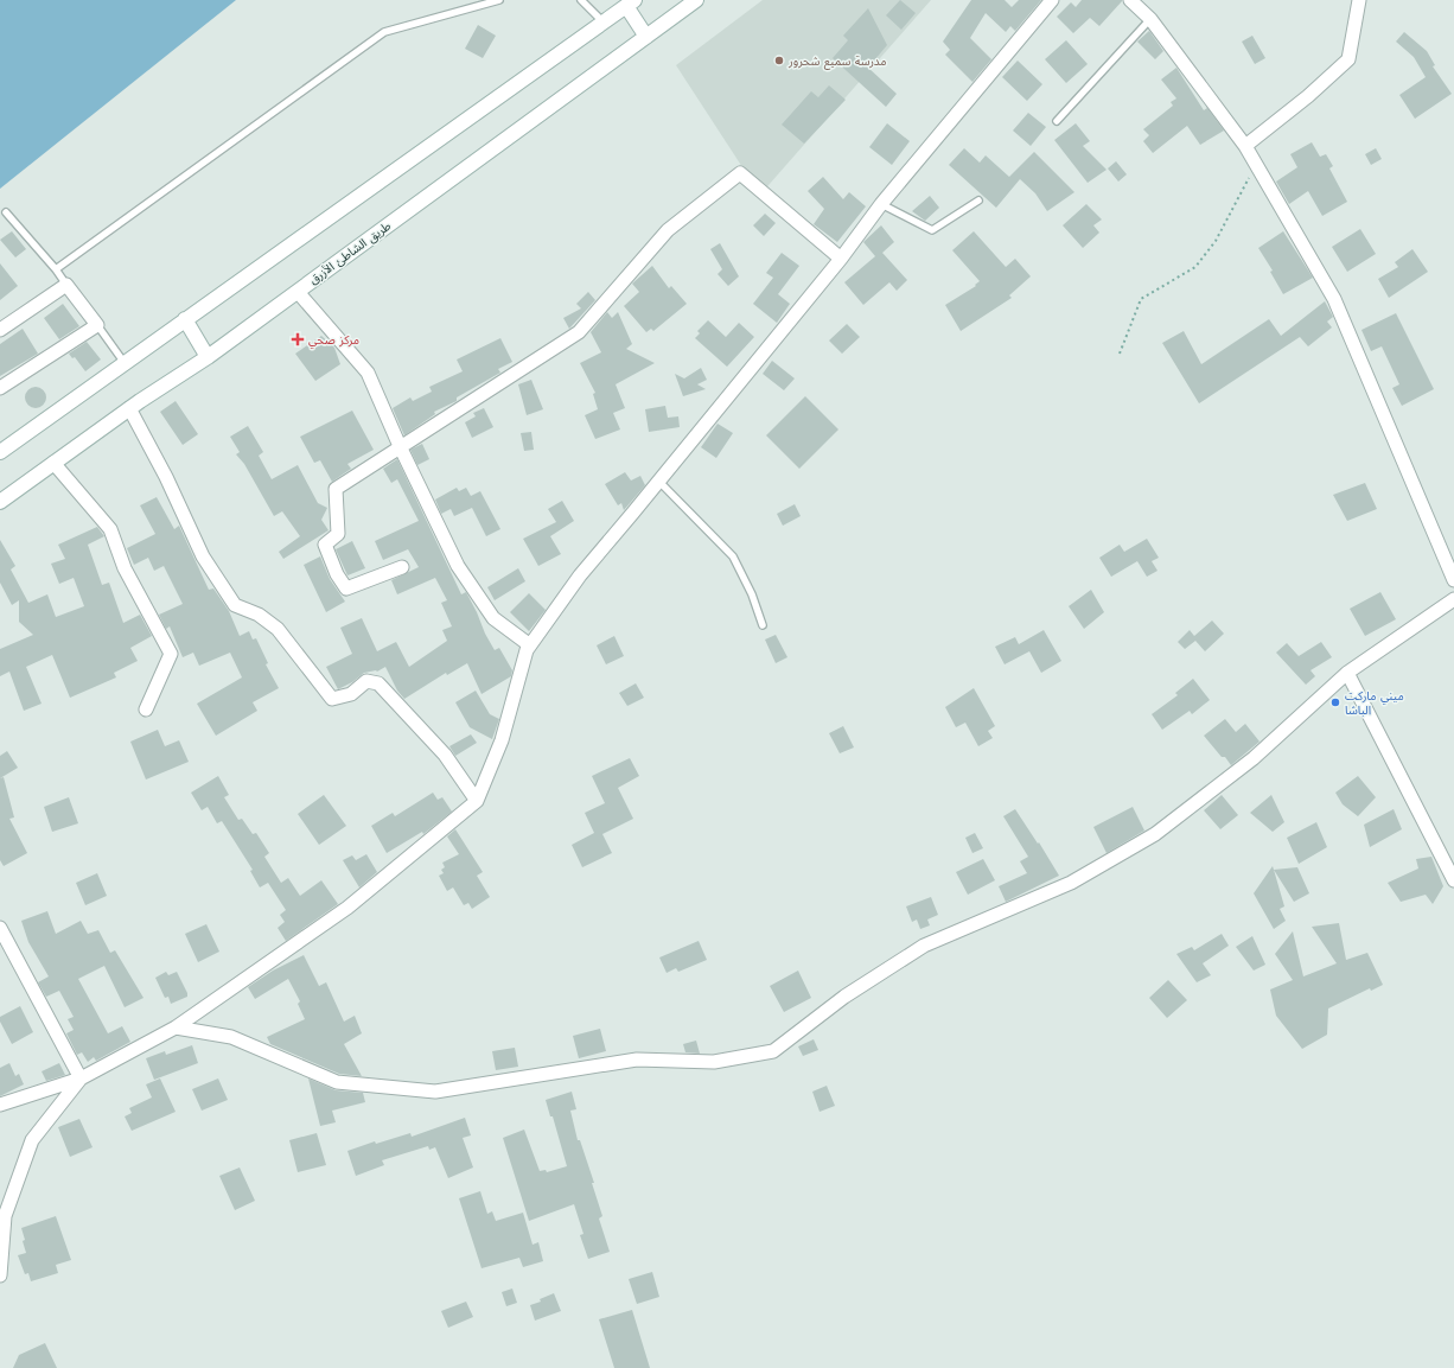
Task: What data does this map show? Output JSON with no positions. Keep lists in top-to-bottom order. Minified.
{"streets":{"main road":["طريق الشاطئ الأزرق"]},"places":{"other":["مدرسة سميع شحرور","ميني ماركت الباشا"],"health":["مركز صحي"]}}
